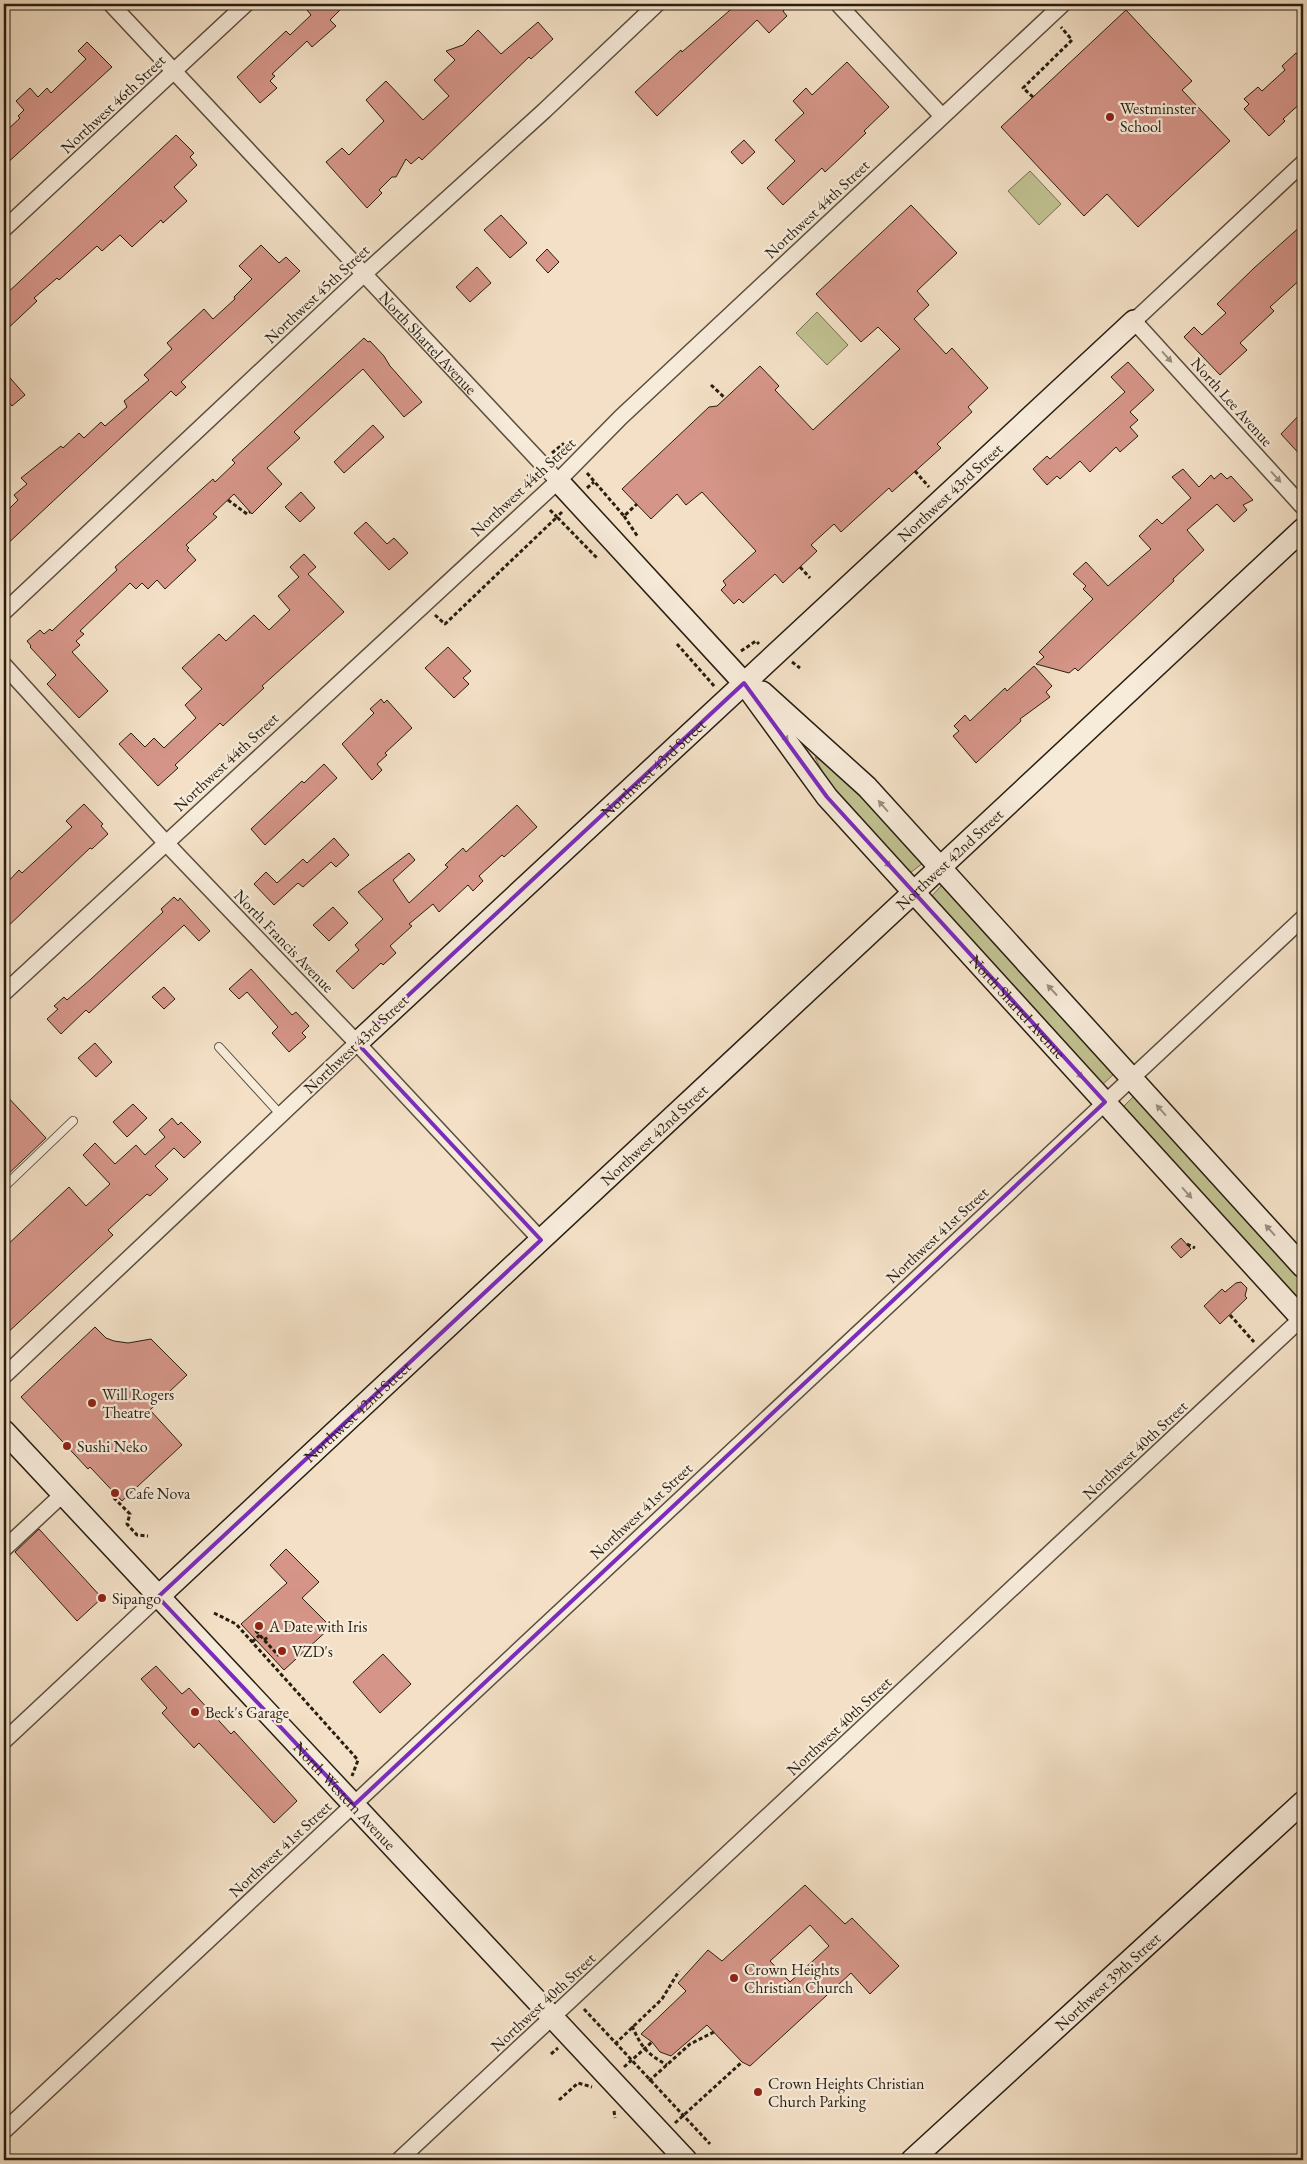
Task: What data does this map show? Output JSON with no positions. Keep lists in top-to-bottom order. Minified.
{"streets":{"street":["Northwest 46th Street","Northwest 44th Street","Northwest 45th Street","North Shartel Avenue","North Lee Avenue","Northwest 43rd Street","Northwest 42nd Street","North Francis Avenue","Northwest 41st Street","Northwest 40th Street","North Western Avenue","Northwest 39th Street"]},"crossings":[["Northwest 46th Street","North Shartel Avenue"],["Northwest 44th Street","North Shartel Avenue"],["Northwest 44th Street","North Francis Avenue"],["Northwest 45th Street","North Shartel Avenue"],["North Shartel Avenue","Northwest 43rd Street"],["North Shartel Avenue","Northwest 42nd Street"],["North Shartel Avenue","Northwest 41st Street"],["North Shartel Avenue","Northwest 40th Street"],["North Lee Avenue","Northwest 43rd Street"],["Northwest 43rd Street","North Francis Avenue"],["Northwest 42nd Street","North Francis Avenue"],["Northwest 42nd Street","North Western Avenue"],["Northwest 41st Street","North Western Avenue"],["Northwest 40th Street","North Western Avenue"]],"one_way":["North Lee Avenue"],"places":["Westminster School","Will Rogers Theatre","Sushi Neko","Cafe Nova","Sipango","A Date with Iris","VZD's","Beck's Garage","Crown Heights Christian Church","Crown Heights Christian Church Parking"]}
